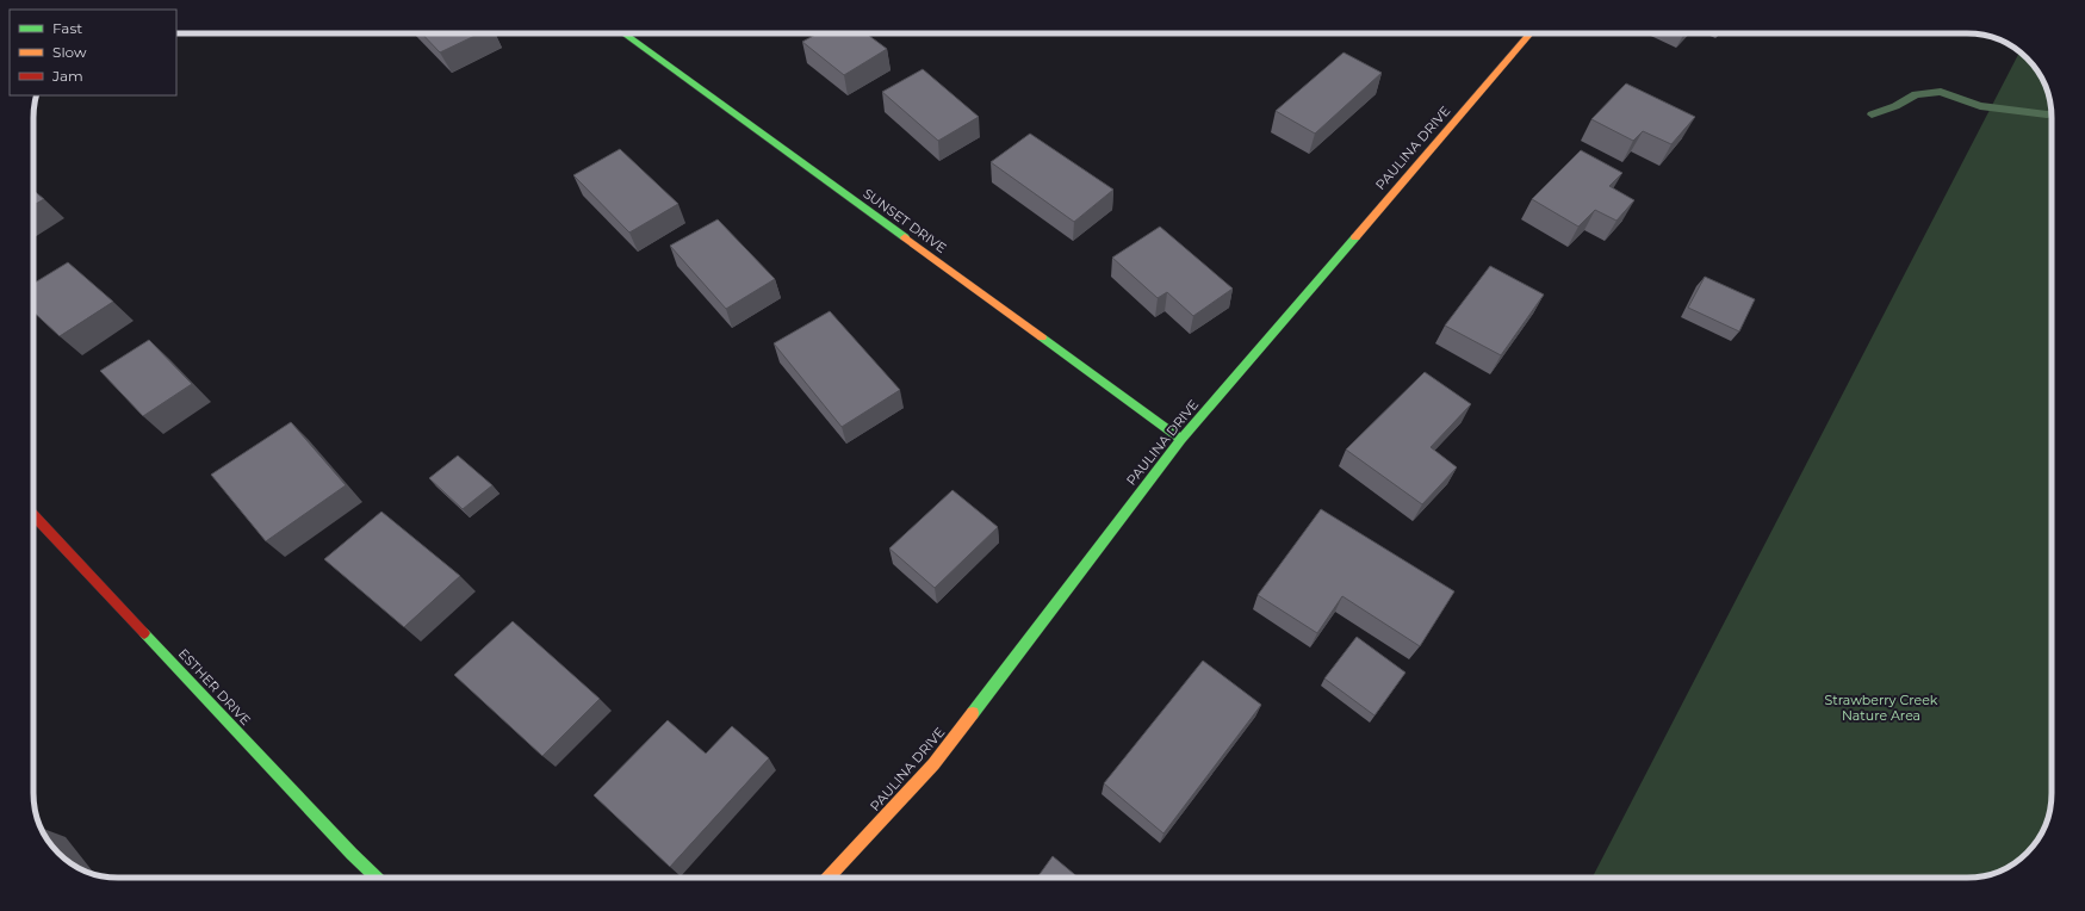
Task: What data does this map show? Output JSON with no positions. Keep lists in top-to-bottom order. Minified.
{"streets":{"street":["PAULINA DRIVE","SUNSET DRIVE","ESTHER DRIVE"]},"crossings":[["PAULINA DRIVE","SUNSET DRIVE"]],"parks":["Strawberry Creek Nature Area"],"legend":["Fast","Slow","Jam"]}
